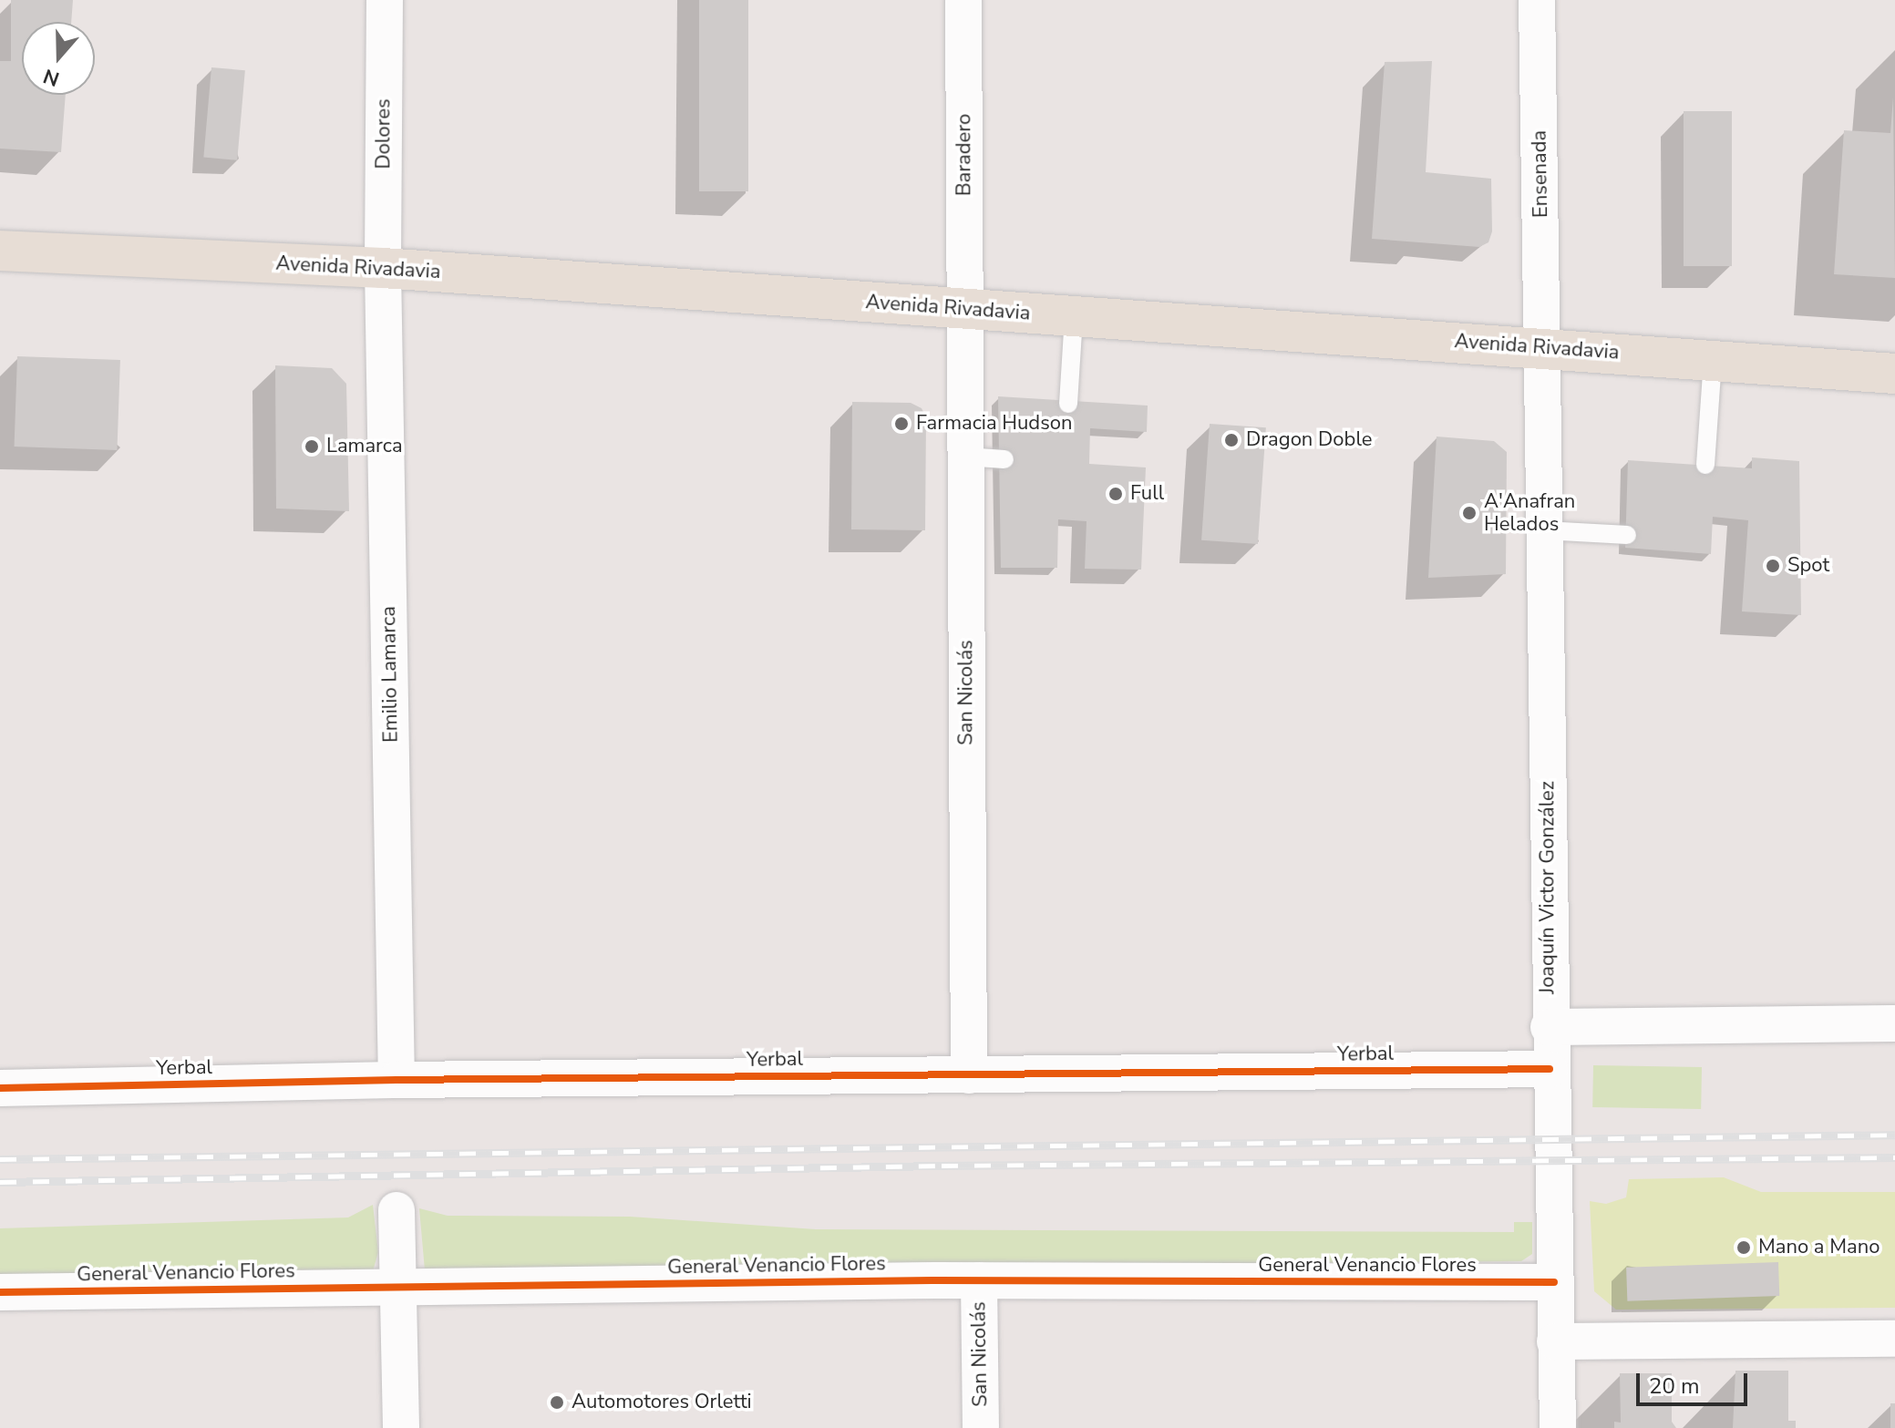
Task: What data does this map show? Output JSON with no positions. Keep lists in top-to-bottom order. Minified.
{"streets":{"main road":["Avenida Rivadavia"],"street":["Dolores","Baradero","Ensenada","Emilio Lamarca","San Nicolás","Joaquín Victor González","Yerbal","General Venancio Flores"]},"crossings":[["Dolores","Avenida Rivadavia"],["Dolores","Emilio Lamarca"],["Baradero","Avenida Rivadavia"],["Baradero","San Nicolás"],["Ensenada","Avenida Rivadavia"],["Ensenada","Joaquín Victor González"],["Avenida Rivadavia","Emilio Lamarca"],["Avenida Rivadavia","San Nicolás"],["Avenida Rivadavia","Joaquín Victor González"],["Emilio Lamarca","Yerbal"],["San Nicolás","Yerbal"],["San Nicolás","General Venancio Flores"],["Joaquín Victor González","Yerbal"],["Joaquín Victor González","General Venancio Flores"]],"places":["Farmacia Hudson","Dragon Doble","Lamarca","Full","A'Anafran Helados","Spot","Mano a Mano","Automotores Orletti"],"scale_bar":"20 m","north":"bottom"}
